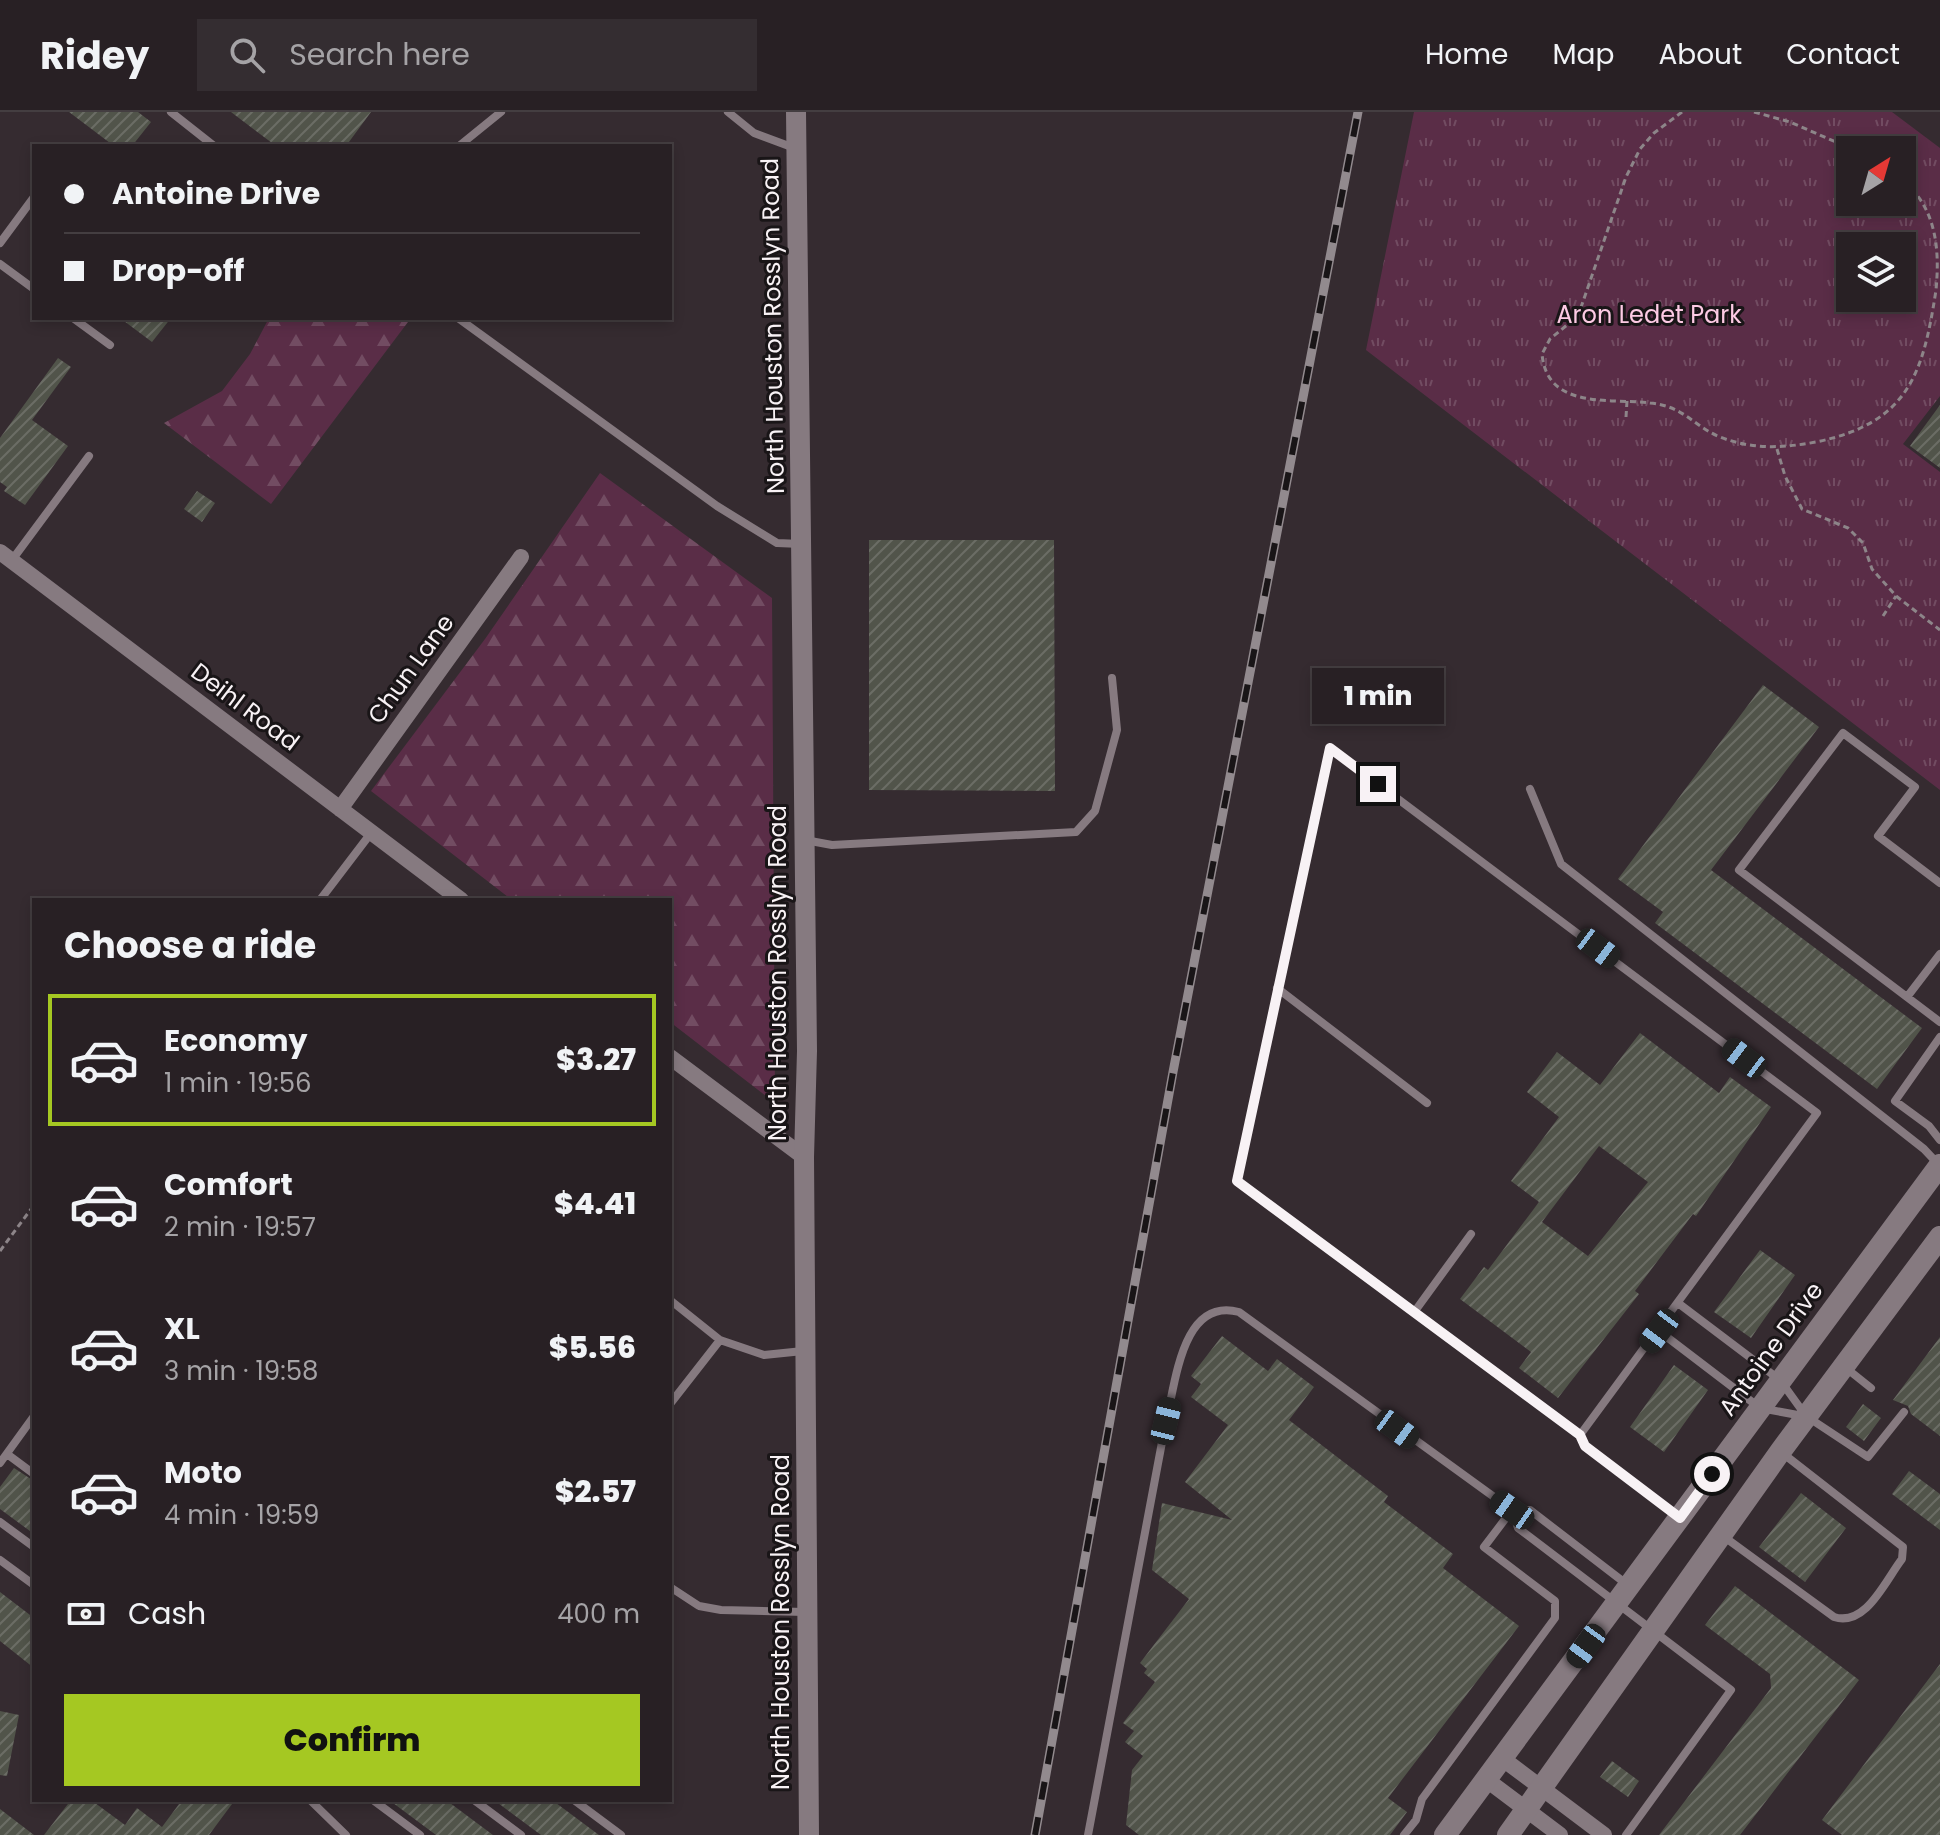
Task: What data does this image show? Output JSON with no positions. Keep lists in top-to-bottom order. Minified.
{"streets":{"main road":["Antoine Drive"],"street":["North Houston Rosslyn Road","Chun Lane","Deihl Road"]},"crossings":[["Chun Lane","Deihl Road"]],"parks":["Aron Ledet Park"],"north":"top right","page":{"header":"Ridey","search":"Search here","nav":["Home","Map","About","Contact"],"banner":["Antoine Drive","Drop-off"],"bubble":"1 min","heading":"Choose a ride","list":[{"name":"Economy","note":"1 min · 19:56","value":"$3.27"},{"name":"Comfort","note":"2 min · 19:57","value":"$4.41"},{"name":"XL","note":"3 min · 19:58","value":"$5.56"},{"name":"Moto","note":"4 min · 19:59","value":"$2.57"}],"pay":["Cash","400 m"],"buttons":"Confirm"}}
